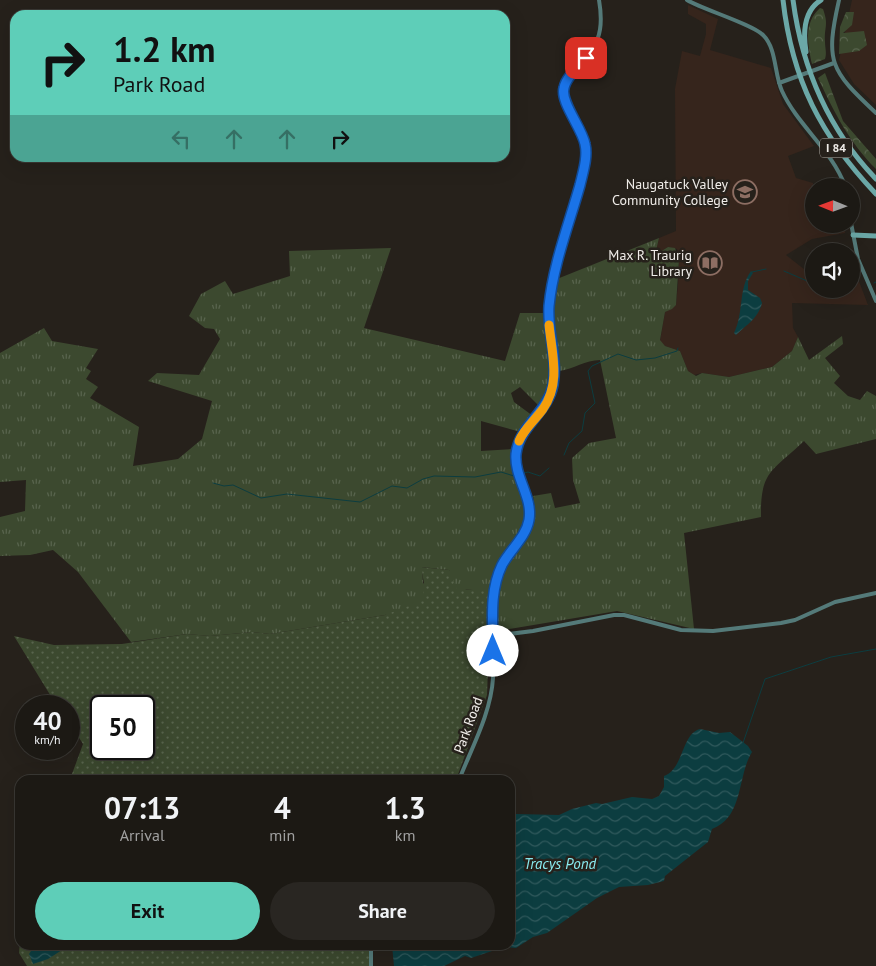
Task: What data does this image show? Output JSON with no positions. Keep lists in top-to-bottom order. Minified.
{"streets":{"highway":["I 84"],"main road":["Park Road"]},"water":["Tracys Pond"],"places":{"school or university":["Naugatuck Valley Community College"],"library":["Max R. Traurig Library"]},"north":"left","page":{"turn":["1.2 km","Park Road"],"speed":"40 km/h","limit":"50","eta":["07:13","Arrival","4","min","1.3","km"],"buttons":["Exit","Share"]}}
